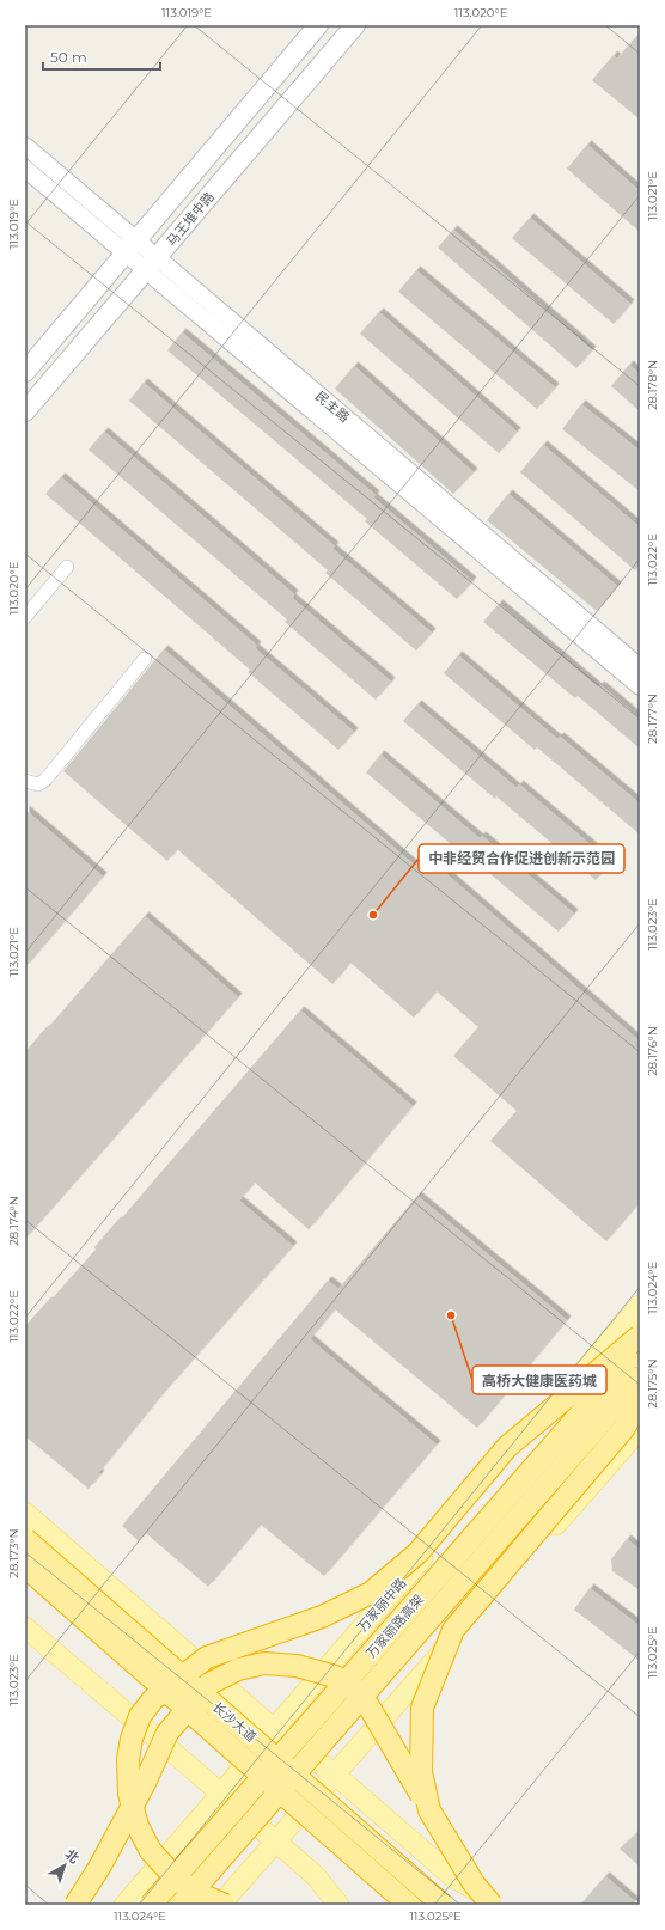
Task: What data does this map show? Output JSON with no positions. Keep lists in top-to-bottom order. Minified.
{"streets":{"highway":["万家丽路高架","长沙大道"],"main road":["马王堆中路","万家丽中路"],"street":["民主路"]},"crossings":[["马王堆中路","民主路"]],"places":["中非经贸合作促进创新示范园","高桥大健康医药城"],"scale_bar":"50 m","north":"top right","coordinates":["113.019°E","113.020°E","113.021°E","28.178°N","113.022°E","28.177°N","113.023°E","28.176°N","28.174°N","113.024°E","28.175°N","28.173°N","113.025°E"]}
